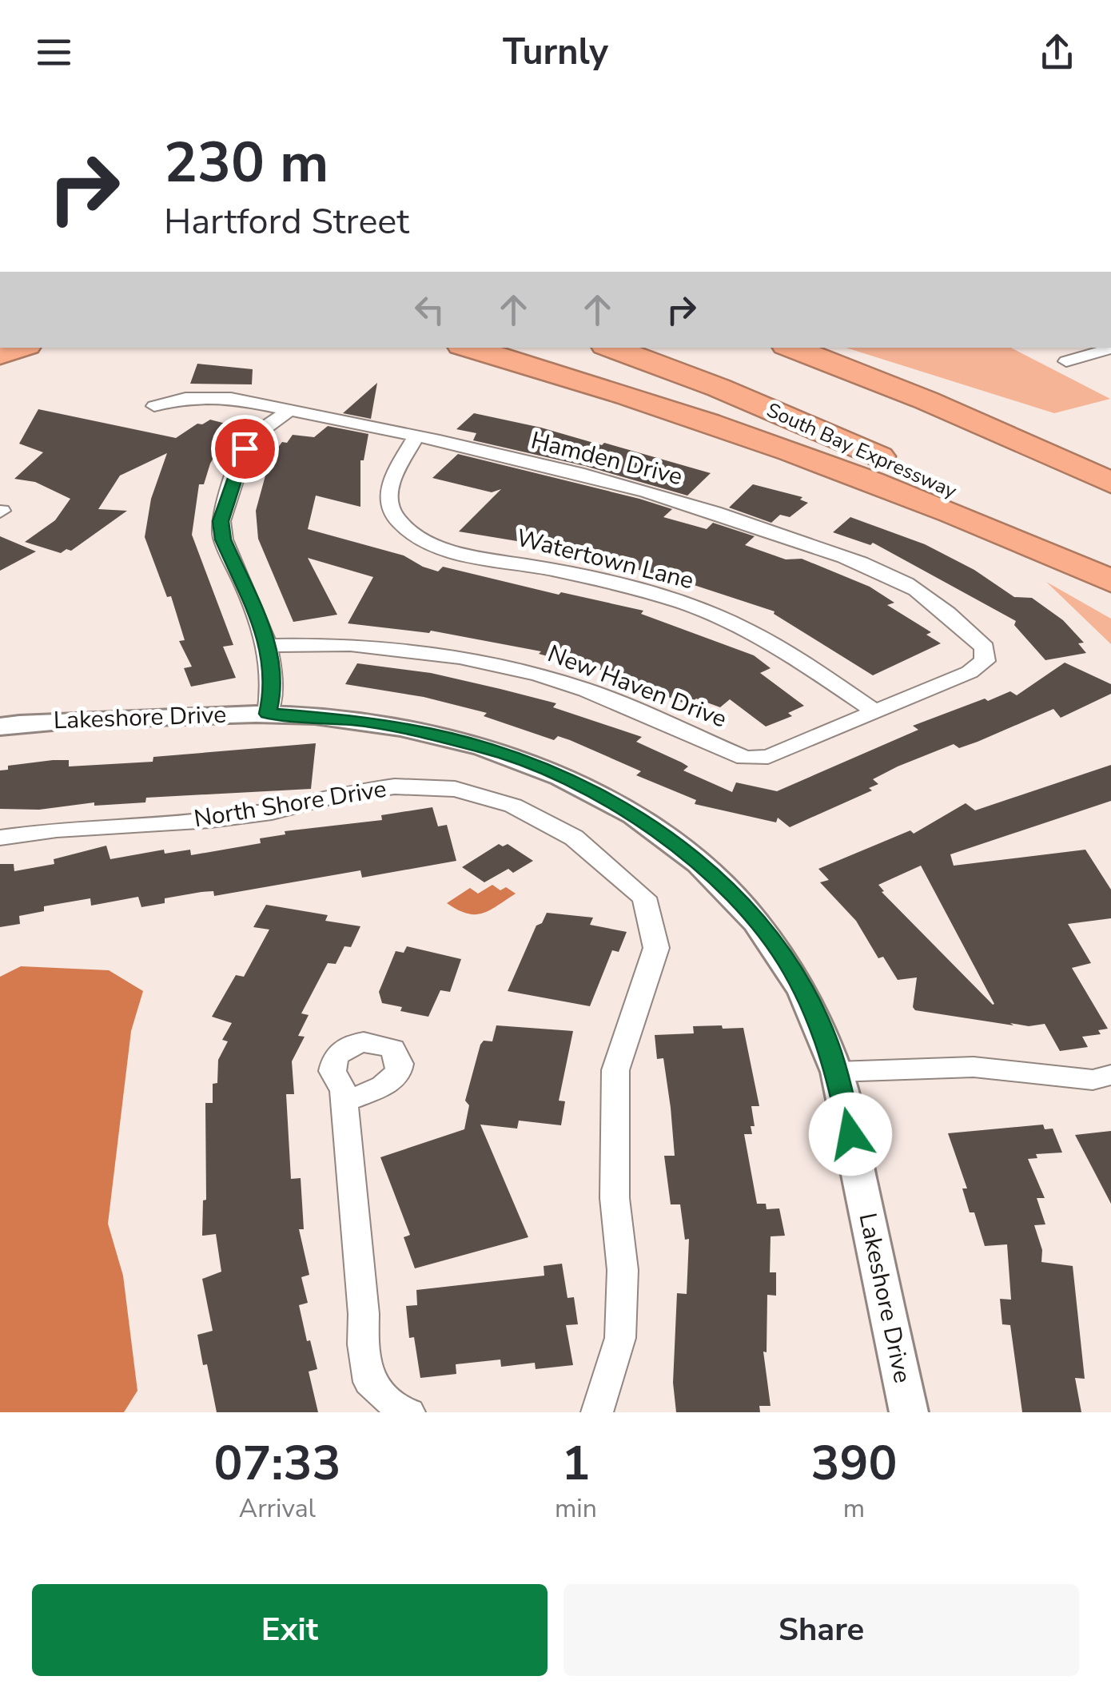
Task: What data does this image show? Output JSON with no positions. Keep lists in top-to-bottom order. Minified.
{"streets":{"highway":["South Bay Expressway"],"street":["Hamden Drive","Watertown Lane","New Haven Drive","Lakeshore Drive","North Shore Drive"]},"crossings":[["Hamden Drive","Watertown Lane"],["Hamden Drive","New Haven Drive"],["Watertown Lane","New Haven Drive"]],"page":{"header":"Turnly","turn":["230 m","Hartford Street"],"eta":["07:33","Arrival","1","min","390","m"],"buttons":["Exit","Share"]}}
